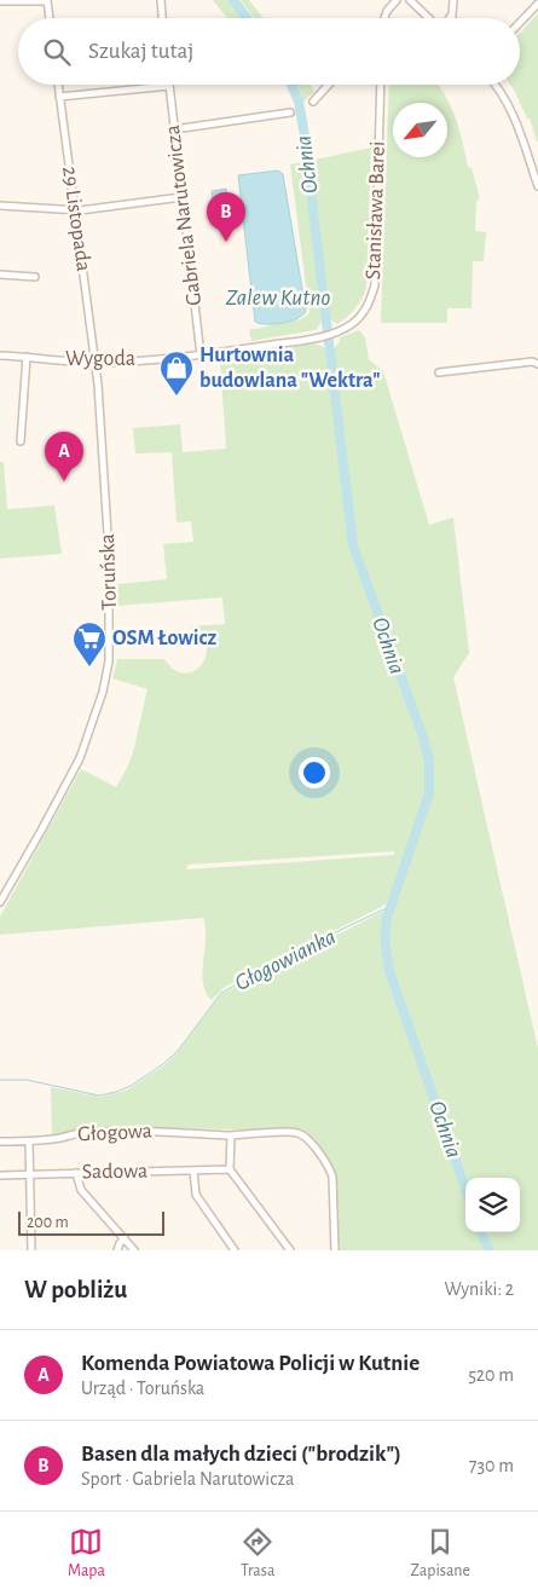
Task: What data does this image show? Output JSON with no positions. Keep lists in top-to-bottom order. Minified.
{"streets":{"street":["Stanisława Barei","Gabriela Narutowicza","29 Listopada","Wygoda","Toruńska","Głogowa","Sadowa"]},"crossings":[["Stanisława Barei","Gabriela Narutowicza"],["Stanisława Barei","Wygoda"],["Gabriela Narutowicza","Wygoda"],["29 Listopada","Wygoda"],["29 Listopada","Toruńska"],["Wygoda","Toruńska"]],"water":["Ochnia","Zalew Kutno","Głogowianka"],"places":{"shop":["Hurtownia budowlana \"Wektra\""],"supermarket":["OSM Łowicz"]},"scale_bar":"200 m","north":"bottom left","page":{"search":"Szukaj tutaj","pins":["B","A"],"scale":"200 m","heading":["W pobliżu","Wyniki: 2"],"list":[{"mark":"A","name":"Komenda Powiatowa Policji w Kutnie","note":"Urząd · Toruńska","value":"520 m"},{"mark":"B","name":"Basen dla małych dzieci (\"brodzik\")","note":"Sport · Gabriela Narutowicza","value":"730 m"}],"nav":["Mapa","Trasa","Zapisane"]}}
